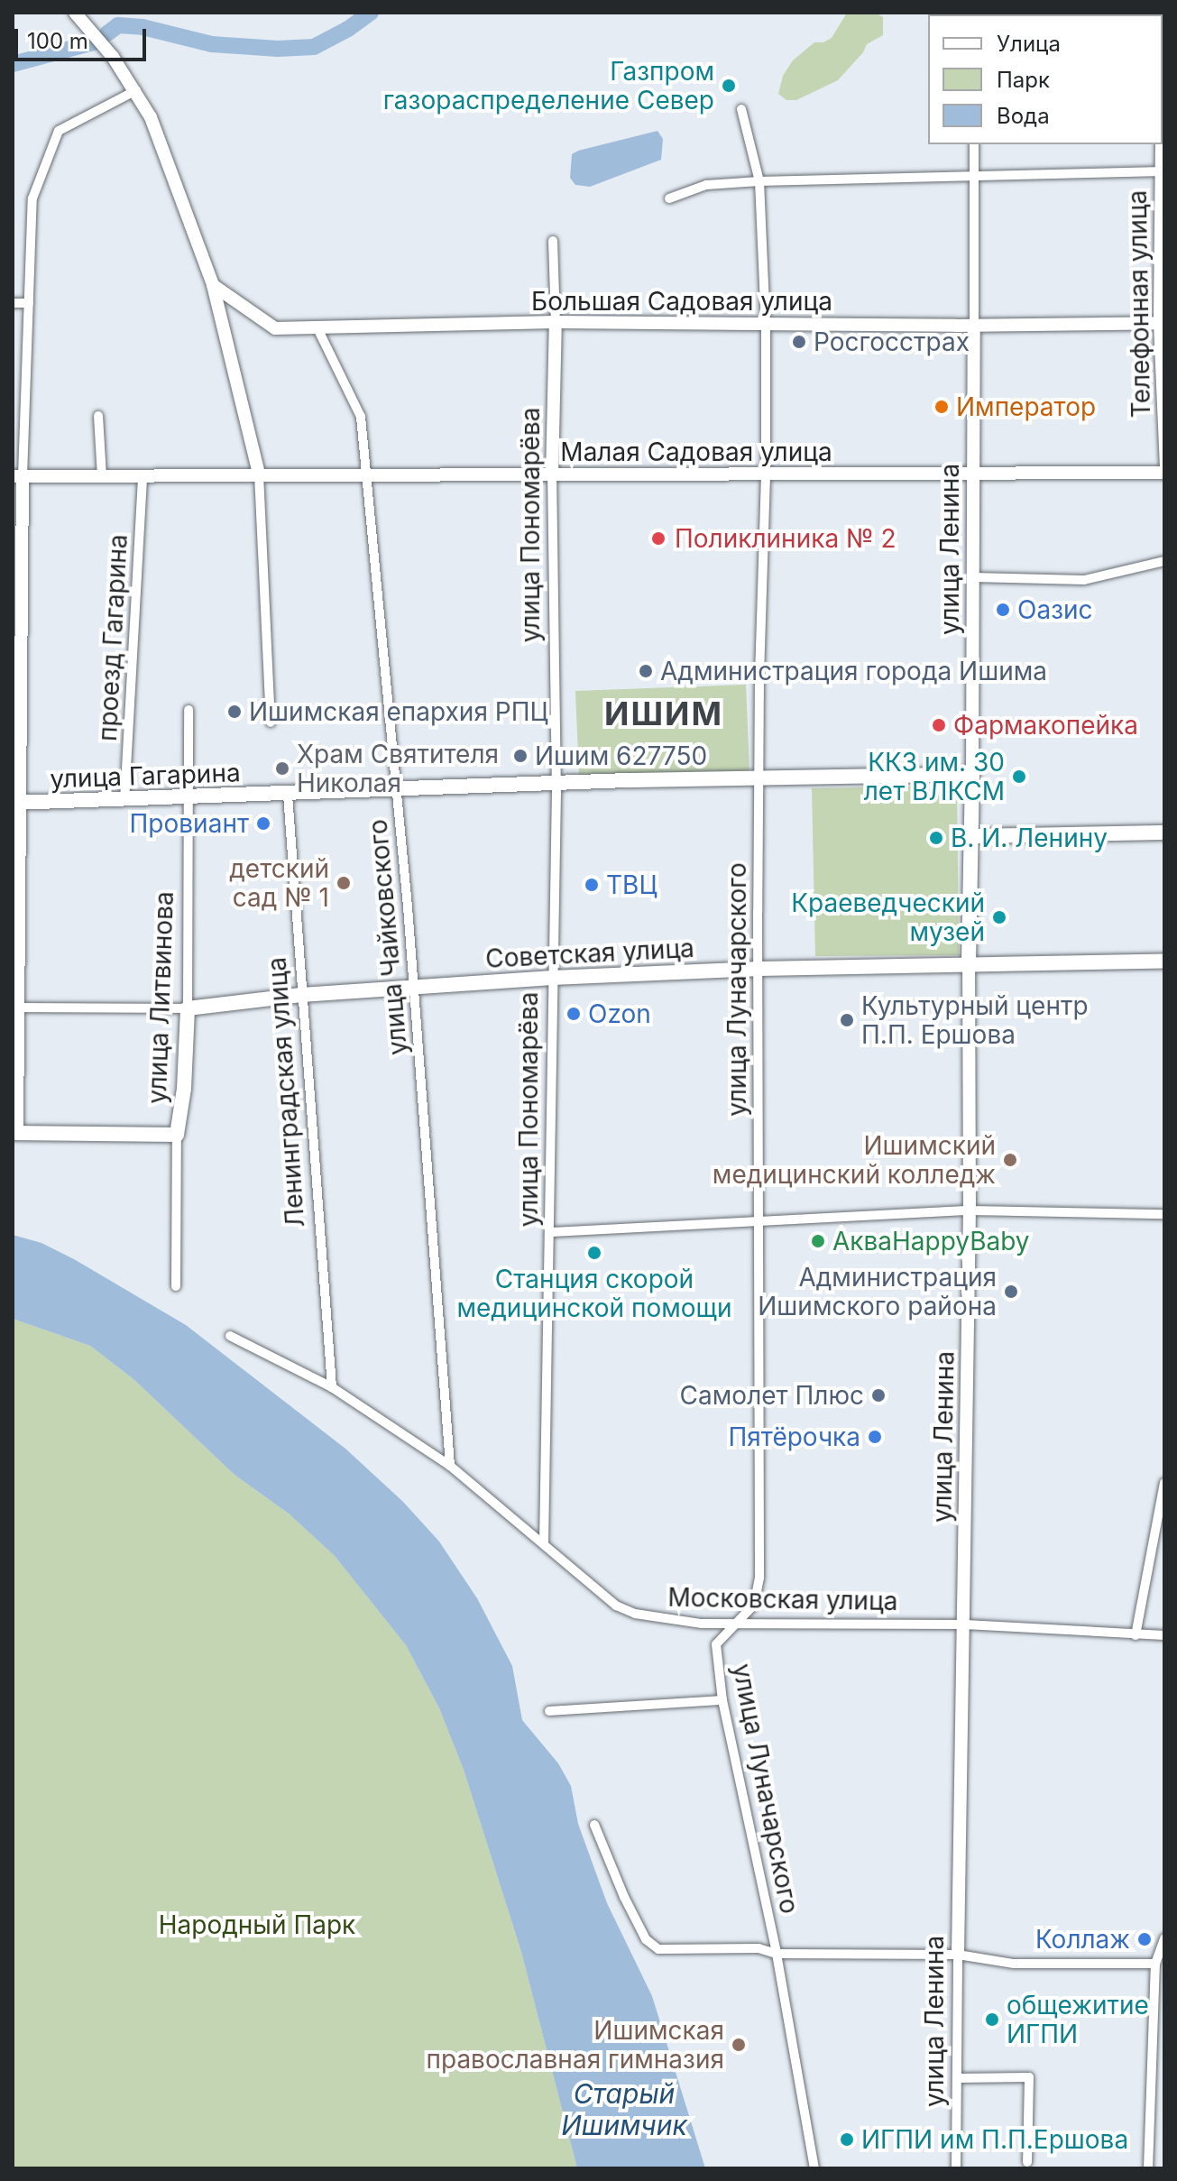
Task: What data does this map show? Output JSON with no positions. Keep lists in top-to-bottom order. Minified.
{"streets":{"main road":["улица Ленина","улица Гагарина","Советская улица","улица Литвинова"],"street":["Большая Садовая улица","Телефонная улица","Малая Садовая улица","улица Пономарёва","проезд Гагарина","улица Чайковского","улица Луначарского","Ленинградская улица","Московская улица"]},"crossings":[["Большая Садовая улица","Телефонная улица"],["Большая Садовая улица","улица Пономарёва"],["Большая Садовая улица","улица Ленина"],["Большая Садовая улица","улица Чайковского"],["Большая Садовая улица","улица Луначарского"],["Малая Садовая улица","улица Пономарёва"],["Малая Садовая улица","улица Ленина"],["Малая Садовая улица","проезд Гагарина"],["Малая Садовая улица","улица Чайковского"],["Малая Садовая улица","улица Луначарского"],["улица Пономарёва","улица Гагарина"],["улица Пономарёва","Советская улица"],["улица Пономарёва","Московская улица"],["улица Ленина","улица Гагарина"],["улица Ленина","Советская улица"],["улица Ленина","Московская улица"],["проезд Гагарина","улица Гагарина"],["улица Гагарина","улица Чайковского"],["улица Гагарина","улица Луначарского"],["улица Гагарина","улица Литвинова"],["улица Гагарина","Ленинградская улица"],["улица Чайковского","Советская улица"],["улица Чайковского","Московская улица"],["Советская улица","улица Луначарского"],["Советская улица","улица Литвинова"],["Советская улица","Ленинградская улица"],["улица Луначарского","Московская улица"],["Ленинградская улица","Московская улица"]],"districts":["ИШИМ"],"water":["Старый Ишимчик"],"parks":["Народный Парк"],"places":["Газпром газораспределение Север","Росгосстрах","Император","Поликлиника № 2","Оазис","Администрация города Ишима","Ишимская епархия РПЦ","Фармакопейка","Ишим 627750","Храм Святителя Николая","ККЗ им. 30 лет ВЛКСМ","Провиант","В. И. Ленину","детский сад № 1","ТВЦ","Краеведческий музей","Ozon","Культурный центр П.П. Ершова","Ишимский медицинский колледж","АкваHappyBaby","Станция скорой медицинской помощи","Администрация Ишимского района","Самолет Плюс","Пятёрочка","Коллаж","общежитие ИГПИ","Ишимская православная гимназия","ИГПИ им П.П.Ершова"],"legend":["Улица","Парк","Вода"],"scale_bar":"100 m"}
